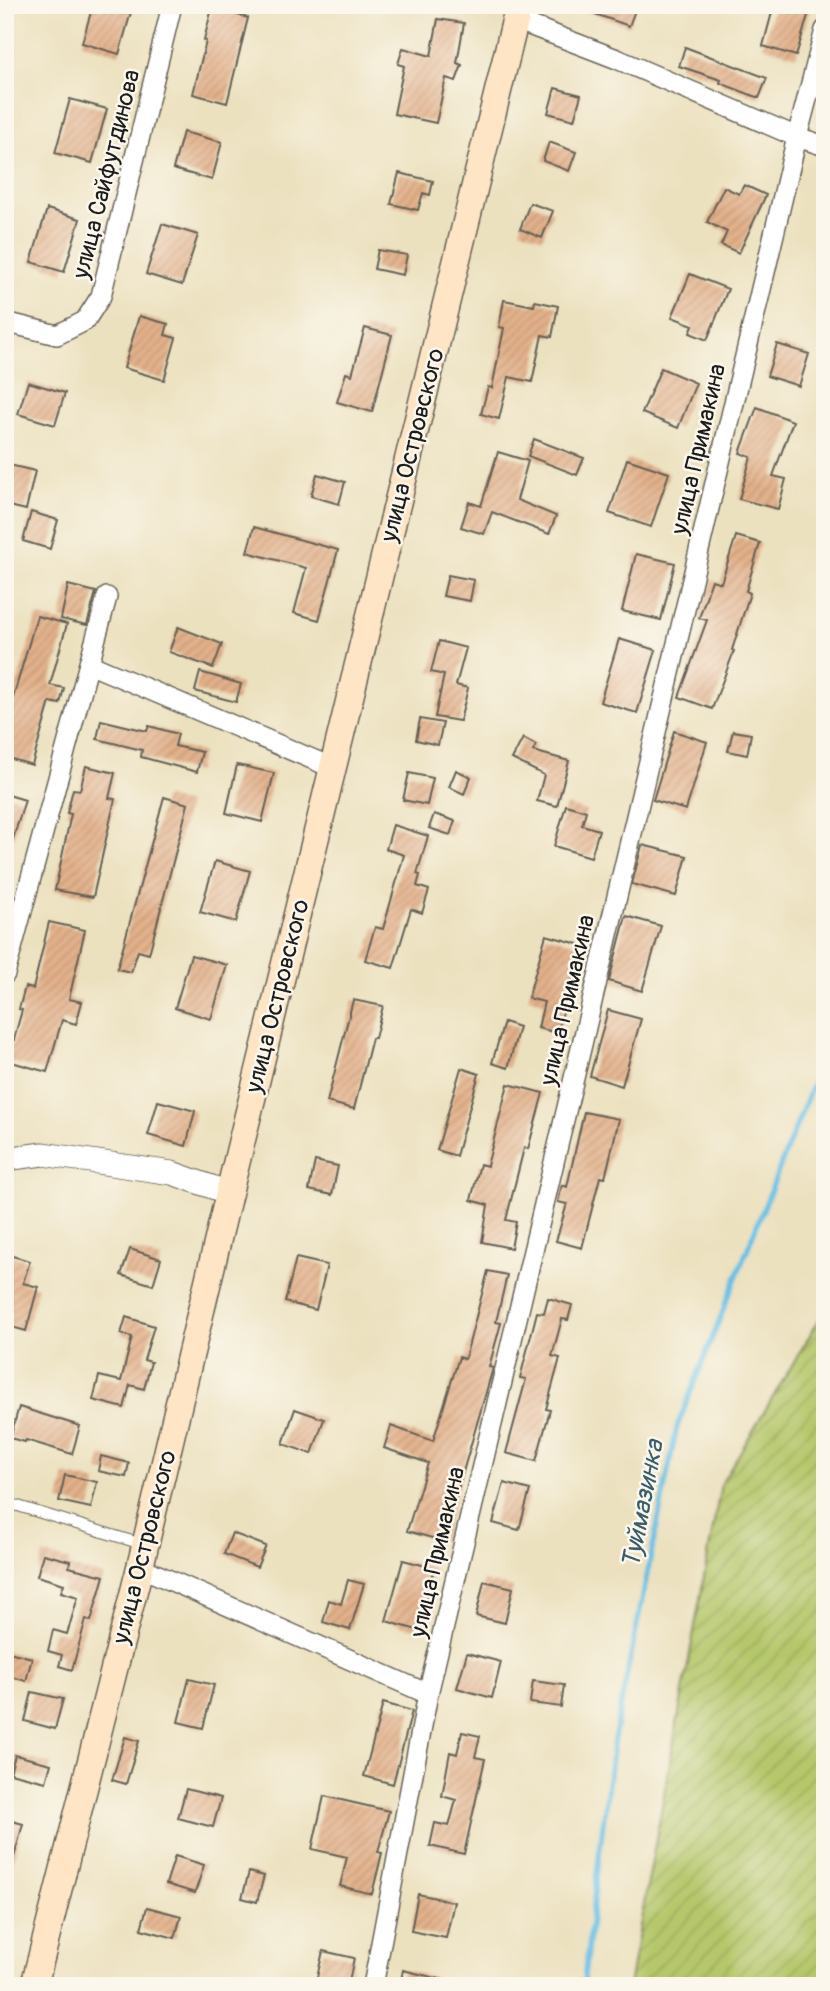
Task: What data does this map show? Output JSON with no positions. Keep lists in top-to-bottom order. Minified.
{"streets":{"main road":["улица Островского"],"street":["улица Сайфутдинова","улица Примакина"]},"water":["Туймазинка"]}
